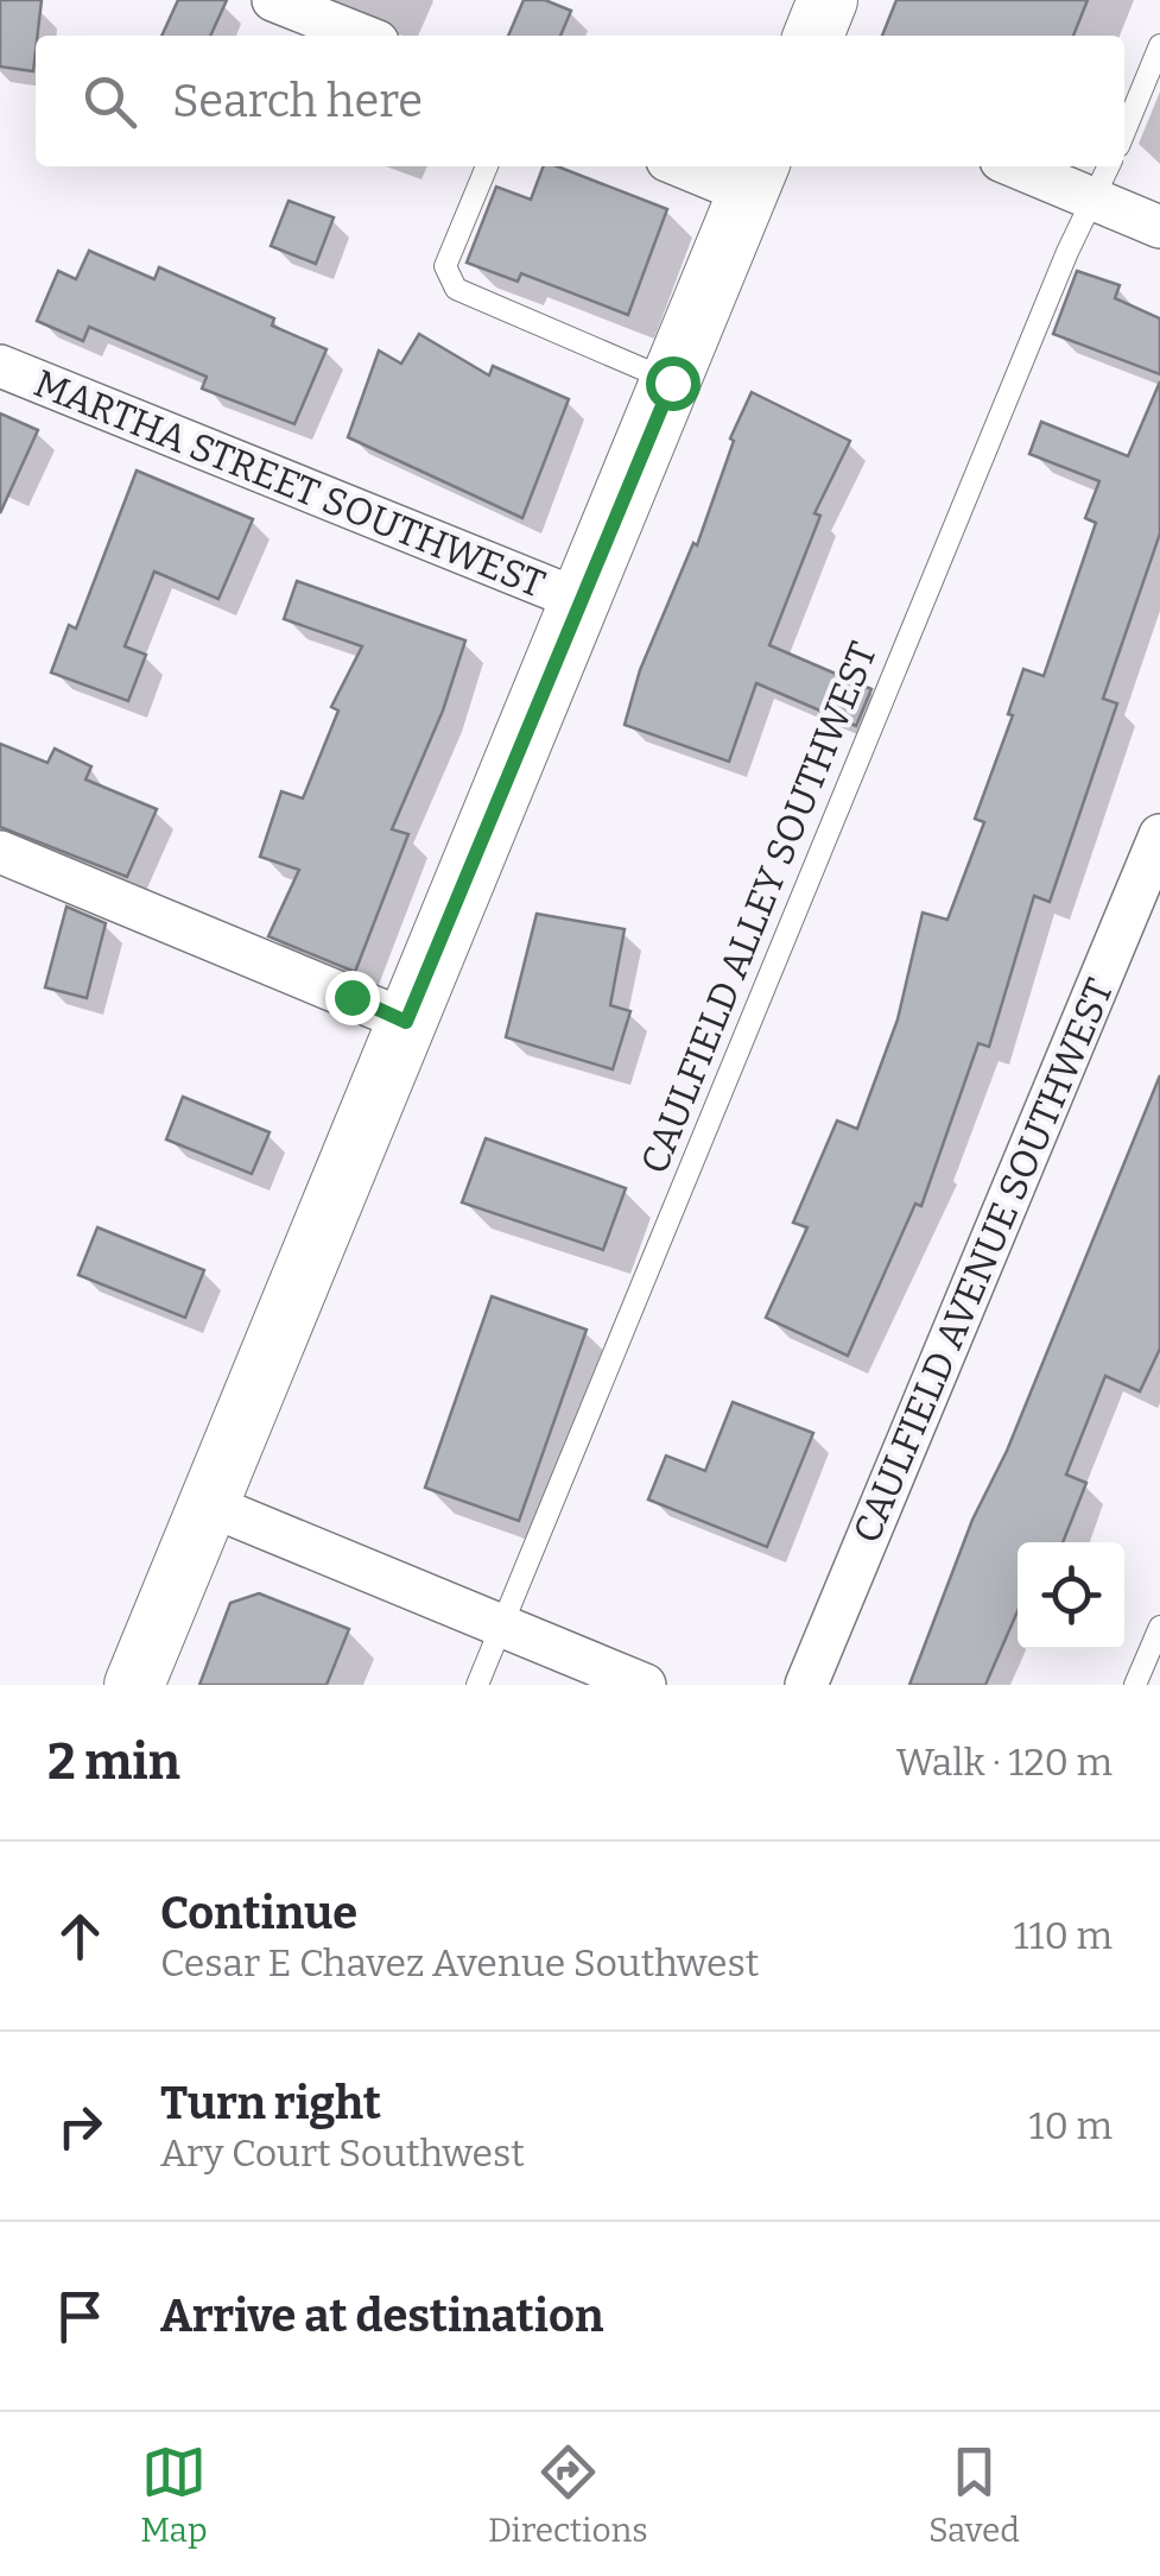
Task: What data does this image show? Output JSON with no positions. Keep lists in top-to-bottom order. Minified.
{"streets":{"street":["MARTHA STREET SOUTHWEST","CAULFIELD AVENUE SOUTHWEST"],"lane":["CAULFIELD ALLEY SOUTHWEST"]},"page":{"search":"Search here","heading":["2 min","Walk · 120 m"],"list":[["Continue","Cesar E Chavez Avenue Southwest","110 m"],["Turn right","Ary Court Southwest","10 m"],"Arrive at destination"],"nav":["Map","Directions","Saved"]}}
